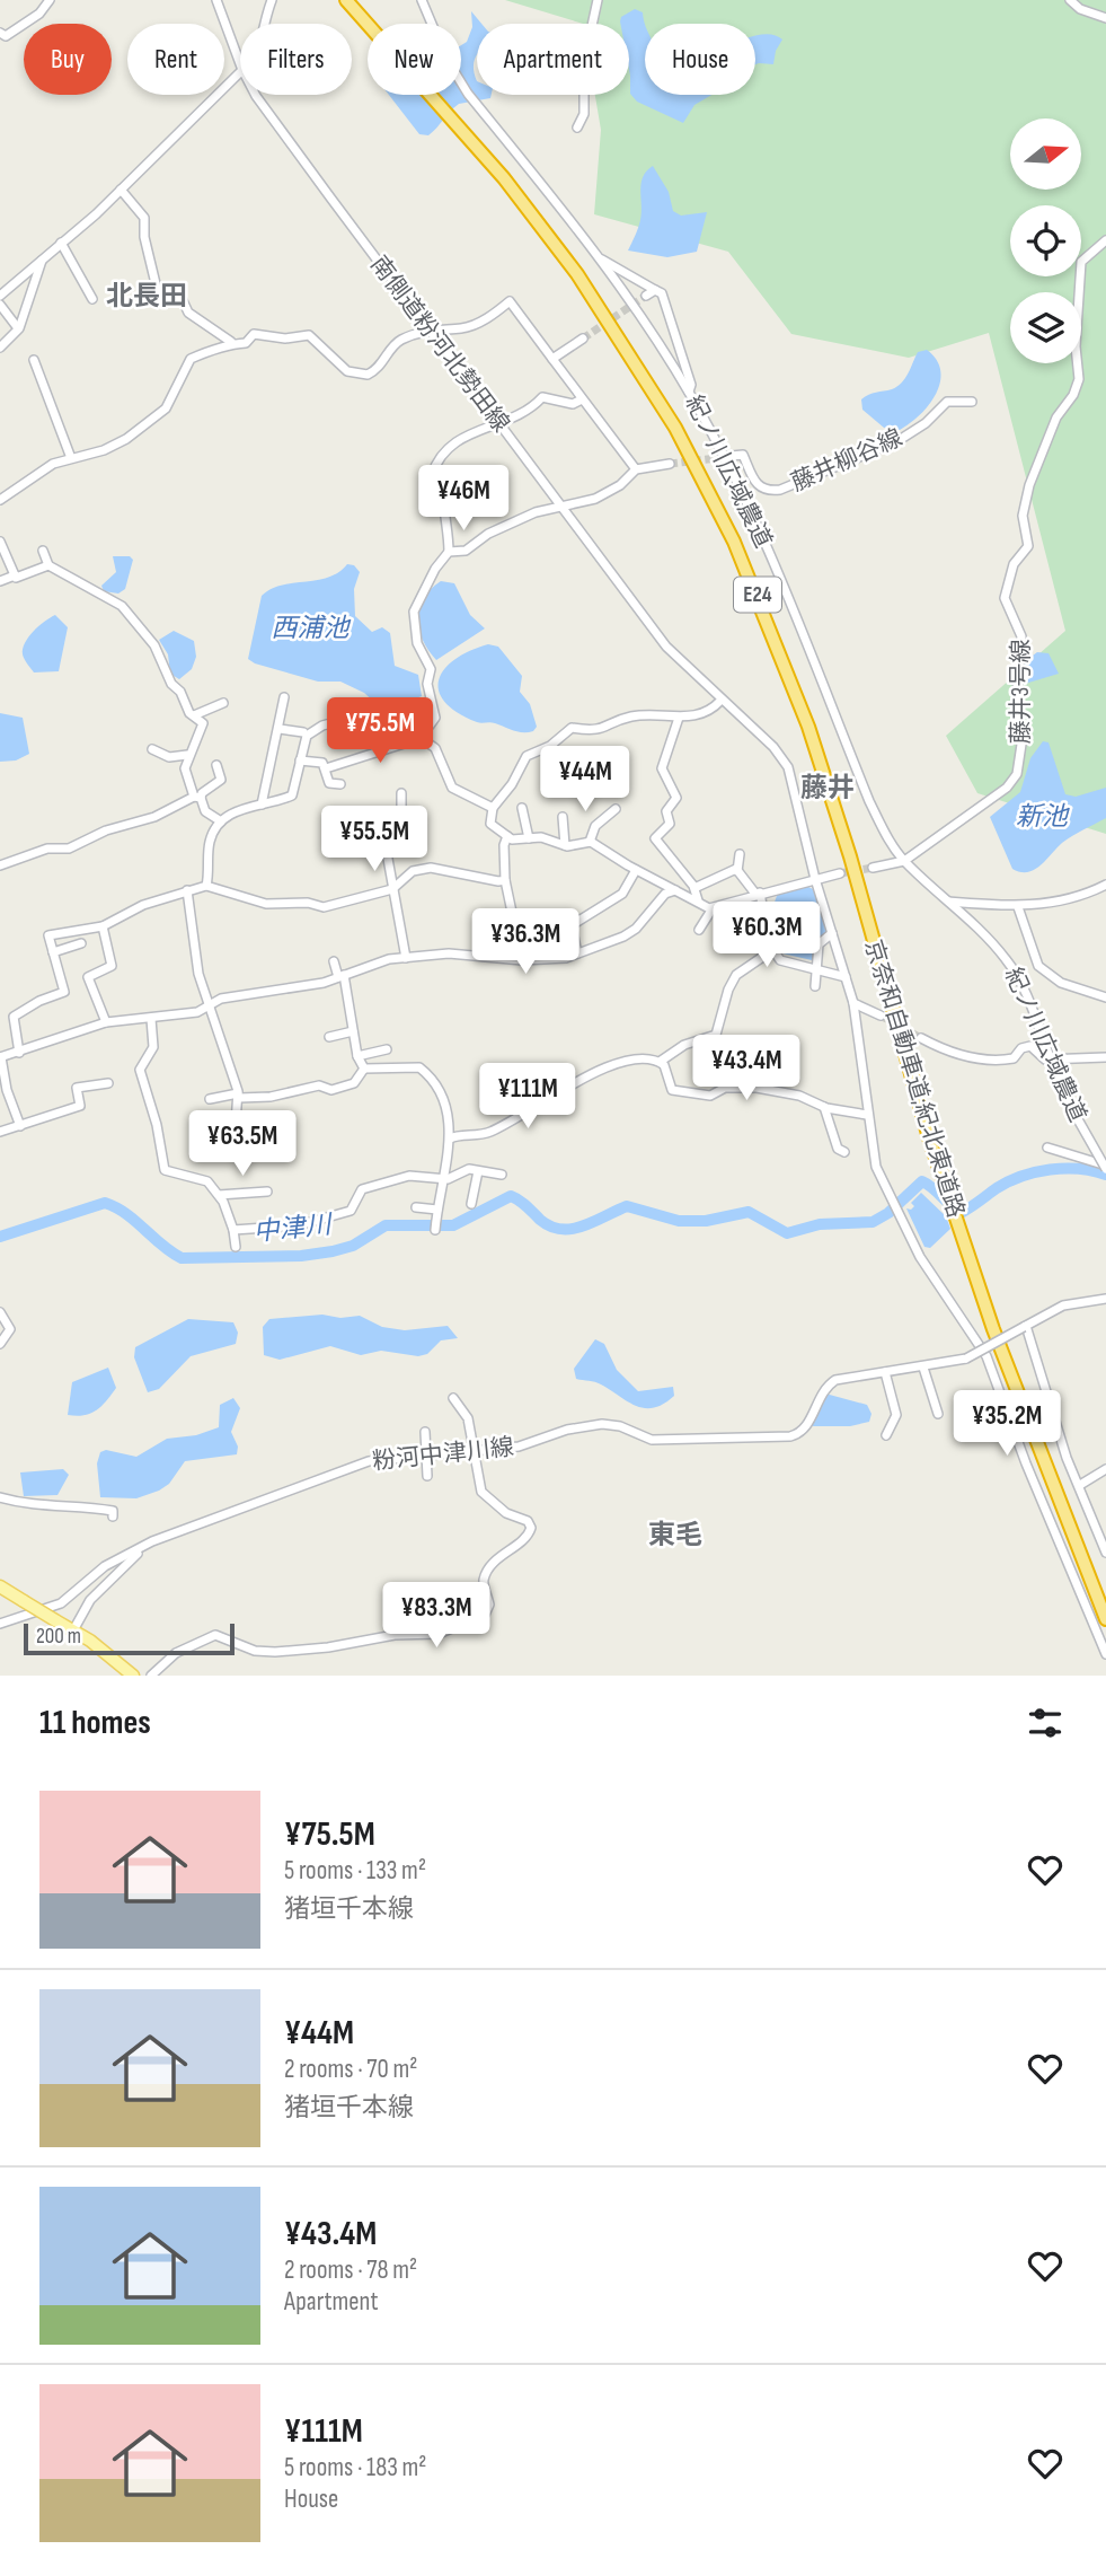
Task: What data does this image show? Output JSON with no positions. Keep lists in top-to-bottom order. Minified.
{"streets":{"highway":["E24","京奈和自動車道;紀北東道路"],"street":["南側道粉河北勢田線","藤井柳谷線","紀ノ川広域農道","藤井3号線","粉河中津川線"]},"crossings":[["紀ノ川広域農道","藤井3号線"]],"districts":["北長田","藤井","東毛"],"water":["西浦池","新池","中津川"],"scale_bar":"200 m","north":"right","page":{"chip":["Buy","Rent","Filters","New","Apartment","House"],"price":["¥46M","¥75.5M","¥44M","¥55.5M","¥60.3M","¥36.3M","¥43.4M","¥111M","¥63.5M","¥35.2M","¥83.3M"],"scale":"200 m","heading":"11 homes","list":[{"name":"¥75.5M","note":"5 rooms · 133 m² · 猪垣千本線"},{"name":"¥44M","note":"2 rooms · 70 m² · 猪垣千本線"},{"name":"¥43.4M","note":"2 rooms · 78 m² · Apartment"},{"name":"¥111M","note":"5 rooms · 183 m² · House"}]}}
